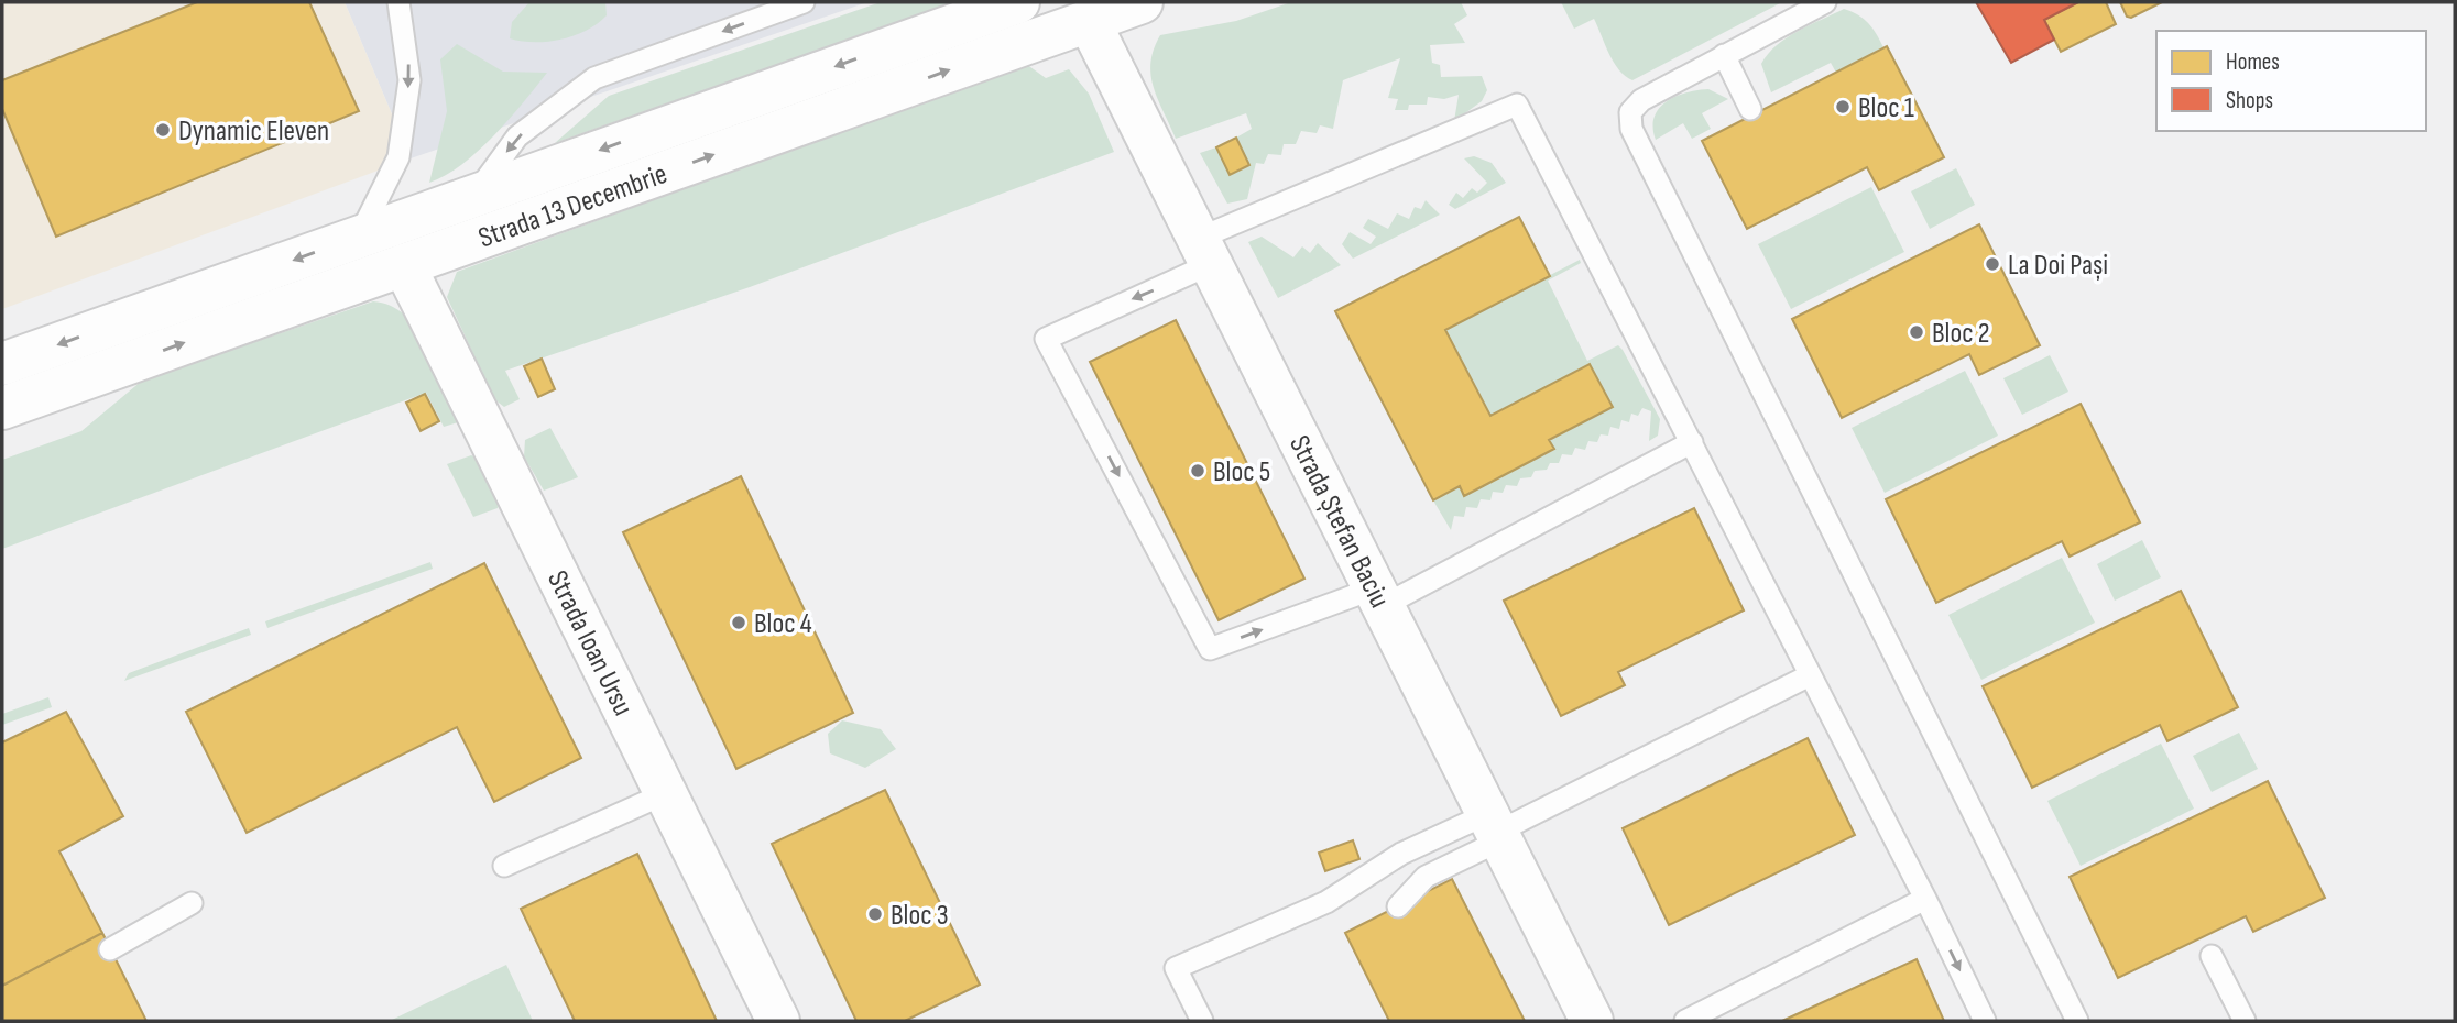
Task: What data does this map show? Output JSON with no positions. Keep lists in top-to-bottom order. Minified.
{"streets":{"main road":["Strada 13 Decembrie","Strada Ștefan Baciu","Strada Ioan Ursu"]},"crossings":[["Strada 13 Decembrie","Strada Ștefan Baciu"],["Strada 13 Decembrie","Strada Ioan Ursu"]],"places":["Bloc 1","Dynamic Eleven","La Doi Pași","Bloc 2","Bloc 5","Bloc 4","Bloc 3"],"legend":["Homes","Shops"]}
